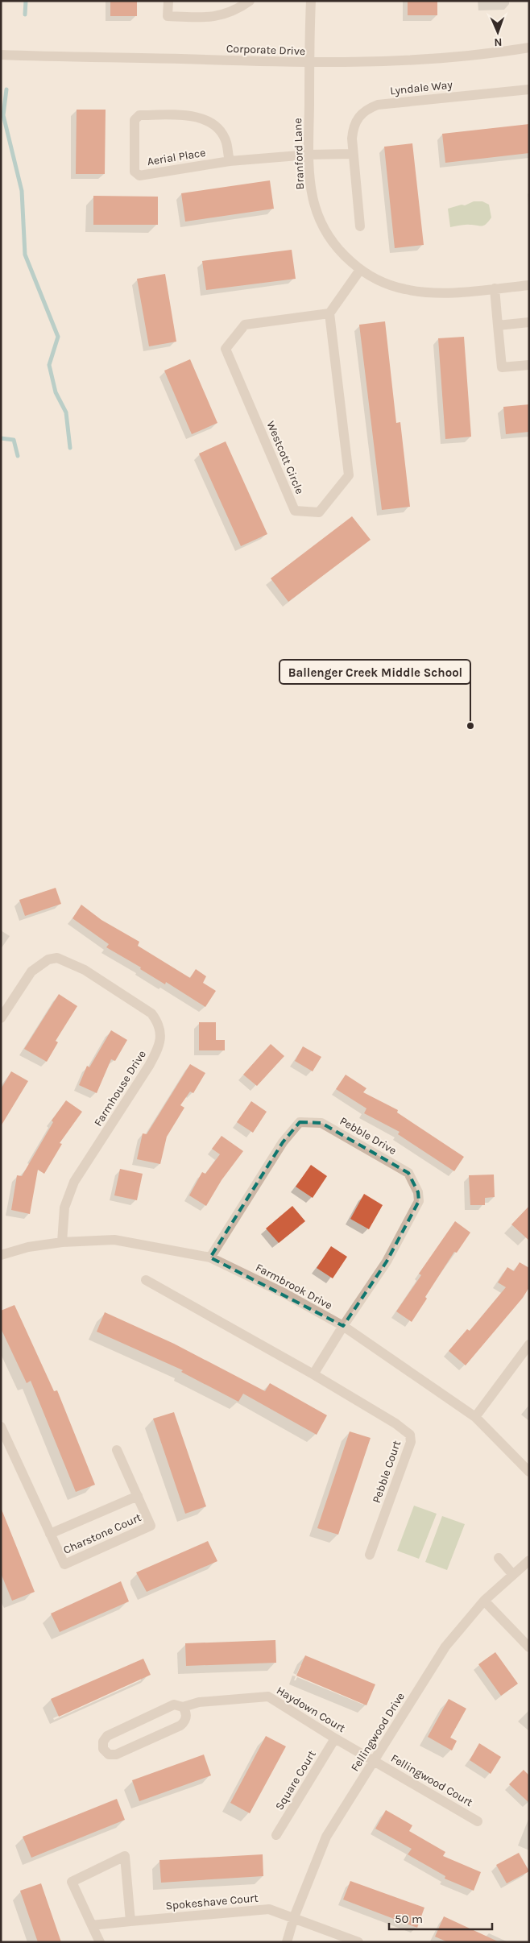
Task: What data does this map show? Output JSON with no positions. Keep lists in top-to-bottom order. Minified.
{"streets":{"street":["Corporate Drive","Lyndale Way","Branford Lane","Aerial Place","Westcott Circle","Farmhouse Drive","Pebble Drive","Farmbrook Drive","Pebble Court","Charstone Court","Haydown Court","Fellingwood Drive","Square Court","Fellingwood Court","Spokeshave Court"]},"crossings":[["Corporate Drive","Branford Lane"],["Branford Lane","Aerial Place"],["Farmhouse Drive","Farmbrook Drive"],["Pebble Drive","Farmbrook Drive"],["Haydown Court","Fellingwood Drive"],["Haydown Court","Square Court"],["Haydown Court","Fellingwood Court"],["Fellingwood Drive","Fellingwood Court"],["Fellingwood Drive","Spokeshave Court"]],"places":["Ballenger Creek Middle School"],"scale_bar":"50 m","north":"bottom"}
